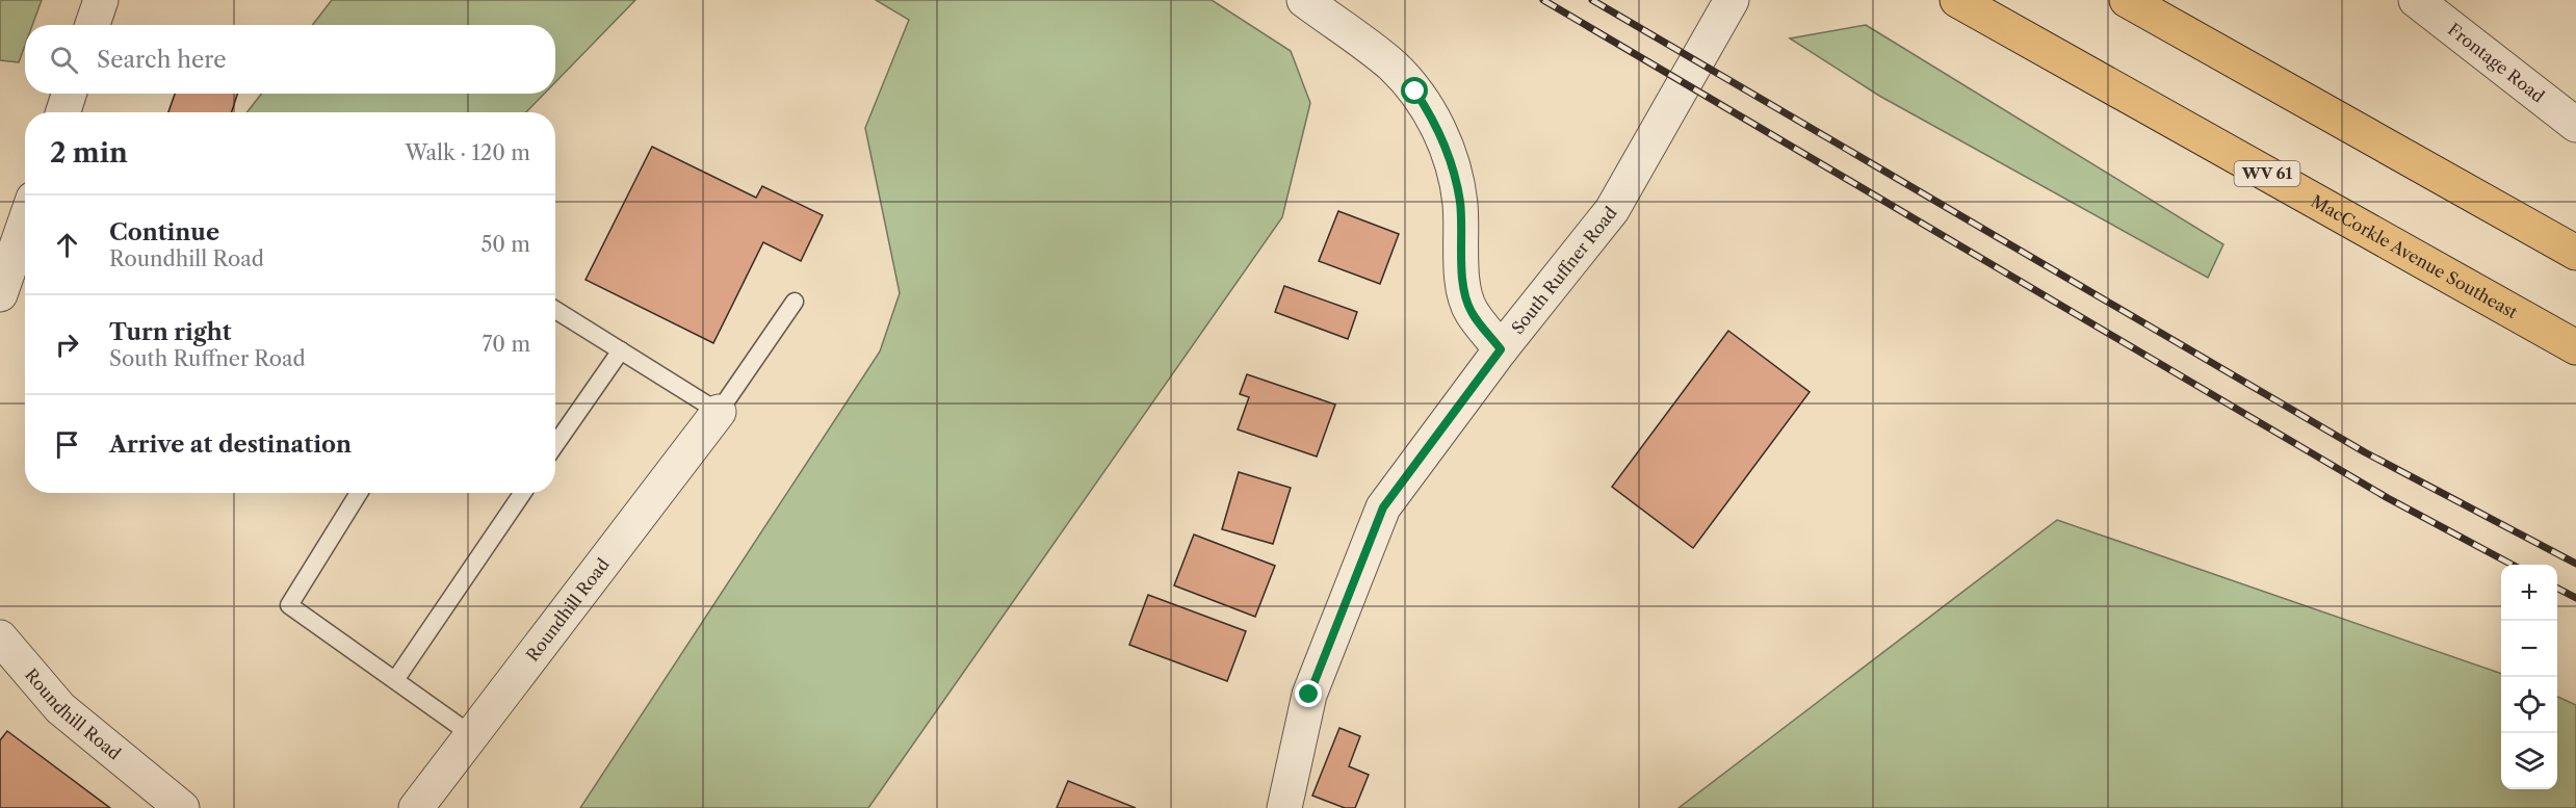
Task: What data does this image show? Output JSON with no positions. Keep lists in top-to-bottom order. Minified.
{"streets":{"main road":["WV 61","MacCorkle Avenue Southeast"],"street":["Frontage Road","South Ruffner Road","Roundhill Road"]},"page":{"search":"Search here","heading":["2 min","Walk · 120 m"],"list":[["Continue","Roundhill Road","50 m"],["Turn right","South Ruffner Road","70 m"],"Arrive at destination"],"map_buttons":["+","−"]}}
